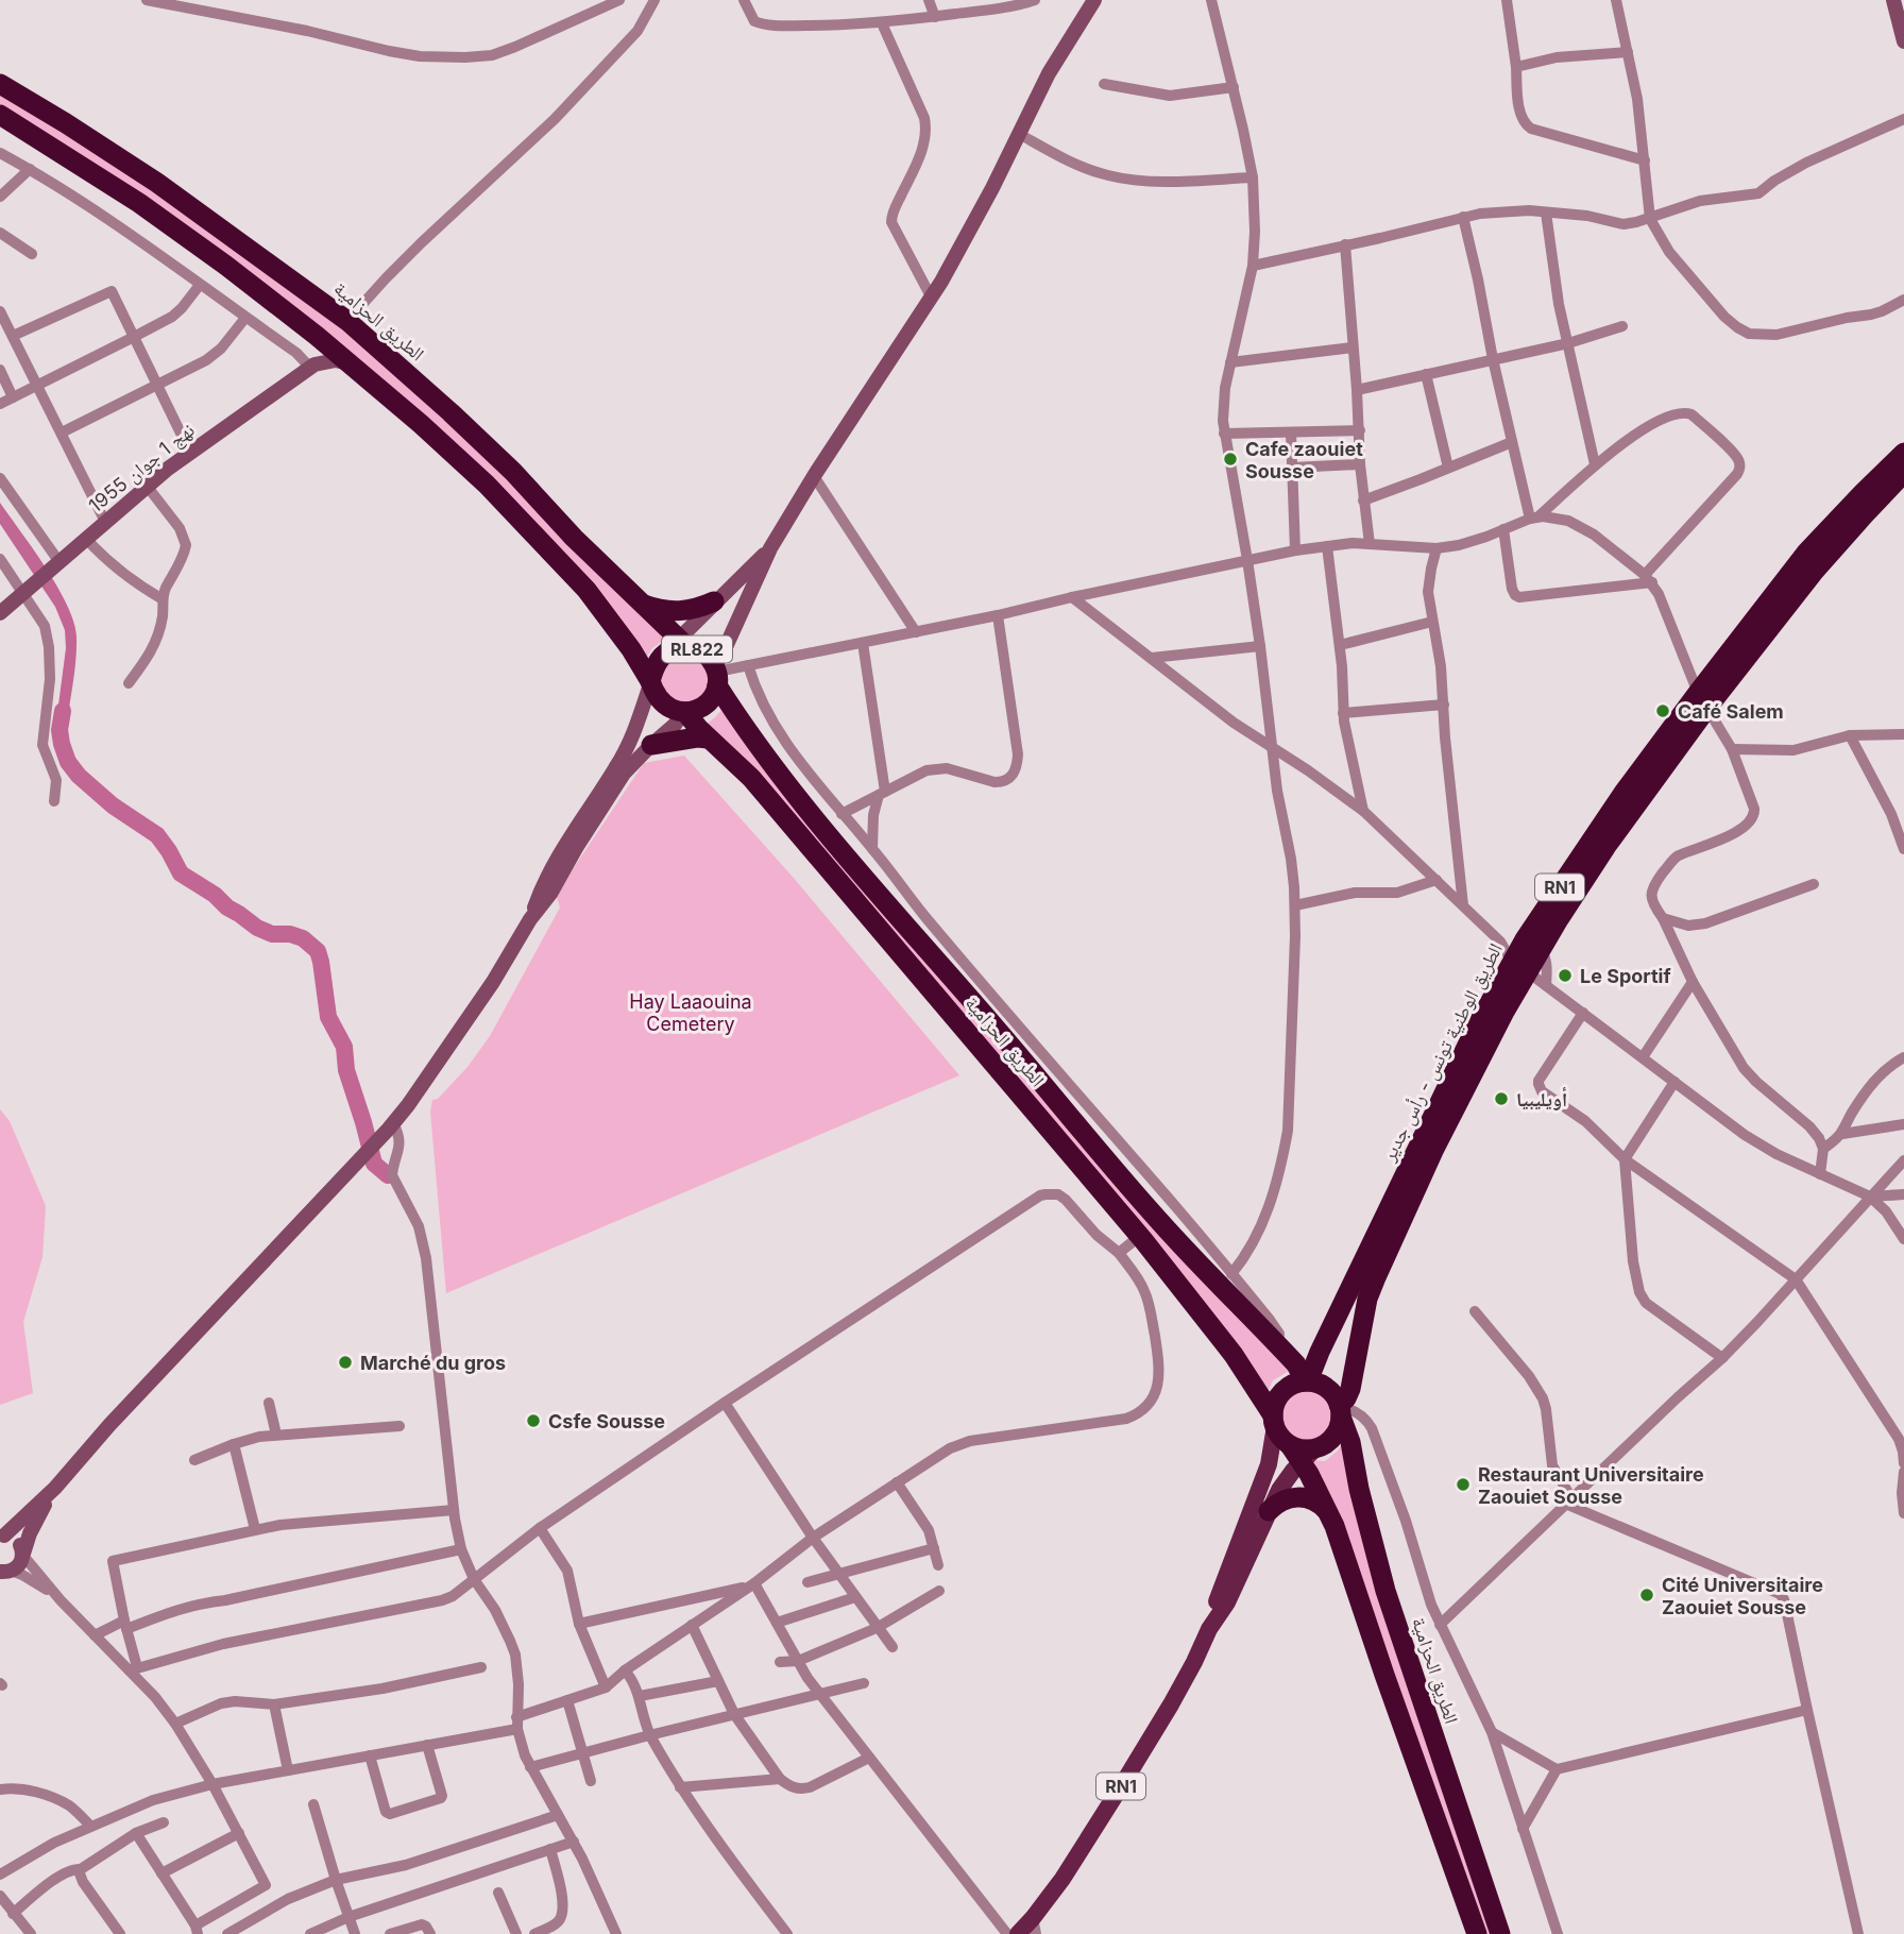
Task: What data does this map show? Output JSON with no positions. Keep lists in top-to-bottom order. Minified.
{"streets":{"highway":["الطريق الحزامية","RL822","RN1","الطريق الوطنية تونس - رأس جدير"],"main road":["نهج 1 جوان 1955"]},"crossings":[["الطريق الحزامية","RL822"],["الطريق الحزامية","RN1"],["الطريق الحزامية","الطريق الوطنية تونس - رأس جدير"],["RN1","الطريق الوطنية تونس - رأس جدير"]],"parks":["Hay Laaouina Cemetery"],"places":["Cafe zaouiet Sousse","Café Salem","Le Sportif","أويليبيا","Marché du gros","Csfe Sousse","Restaurant Universitaire Zaouiet Sousse","Cité Universitaire Zaouiet Sousse"]}
